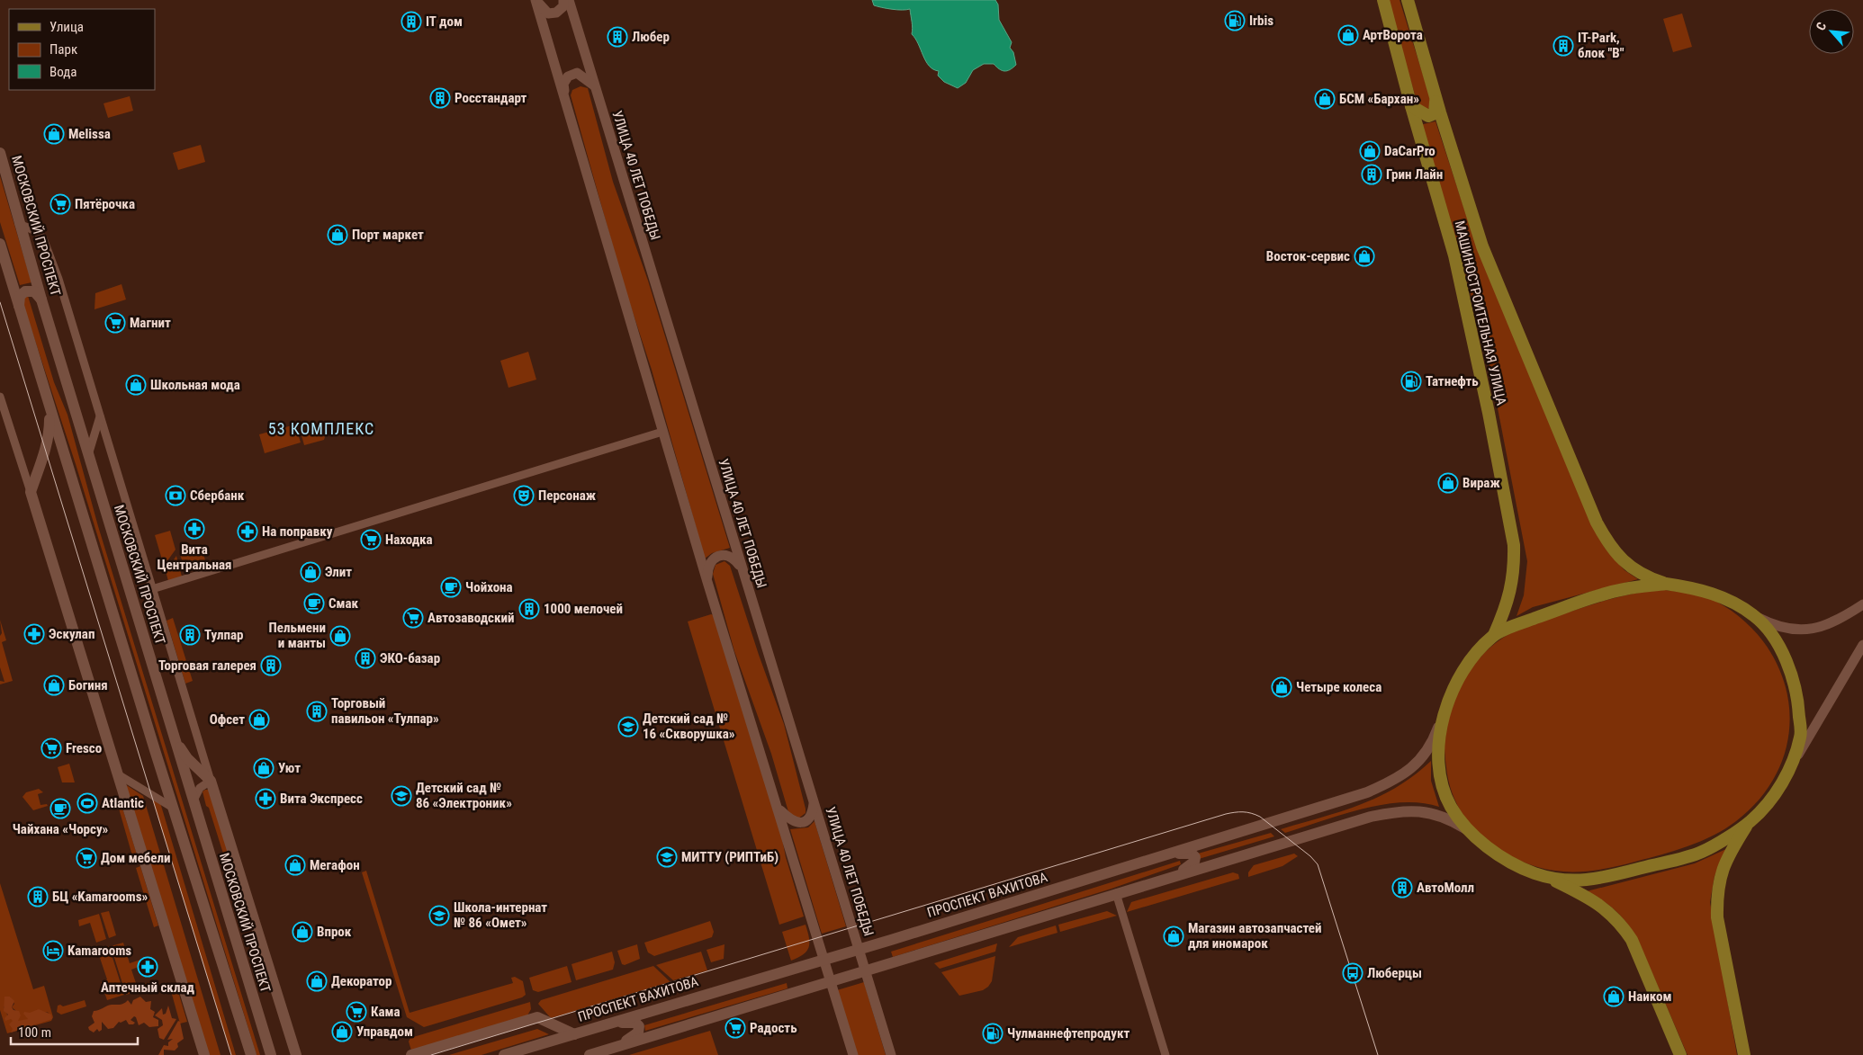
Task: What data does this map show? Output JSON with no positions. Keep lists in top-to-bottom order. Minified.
{"streets":{"main road":["МОСКОВСКИЙ ПРОСПЕКТ","МАШИНОСТРОИТЕЛЬНАЯ УЛИЦА","ПРОСПЕКТ ВАХИТОВА"],"street":["УЛИЦА 40 ЛЕТ ПОБЕДЫ"]},"crossings":[["УЛИЦА 40 ЛЕТ ПОБЕДЫ","ПРОСПЕКТ ВАХИТОВА"]],"districts":["53 КОМПЛЕКС"],"places":{"fuel station":["Irbis","Татнефть","Чулманнефтепродукт"],"building":["IT дом","Любер","IT-Park, блок \"В\"","Росстандарт","Грин Лайн","1000 мелочей","Тулпар","ЭКО-базар","Торговая галерея","Торговый павильон «Тулпар»","АвтоМолл","БЦ «Kamarooms»"],"shop":["АртВорота","БСМ «Бархан»","Melissa","DaCarPro","Порт маркет","Восток-сервис","Школьная мода","Вираж","Элит","Пельмени и манты","Богиня","Четыре колеса","Офсет","Уют","Мегафон","Впрок","Магазин автозапчастей для иномарок","Декоратор","Наиком","Управдом"],"supermarket":["Пятёрочка","Магнит","Находка","Автозаводский","Fresco","Дом мебели","Кама","Радость"],"bank":["Сбербанк"],"theatre":["Персонаж"],"pharmacy":["Вита Центральная","На поправку","Эскулап","Вита Экспресс","Аптечный склад"],"cafe":["Чойхона","Смак","Чайхана «Чорсу»"],"school or university":["Детский сад № 16 «Скворушка»","Детский сад № 86 «Электроник»","МИТТУ (РИПТиБ)","Школа-интернат № 86 «Омет»"],"sports":["Atlantic"],"hotel":["Kamarooms"],"bus stop":["Люберцы"]},"legend":["Улица","Парк","Вода"],"scale_bar":"100 m","north":"top left"}
